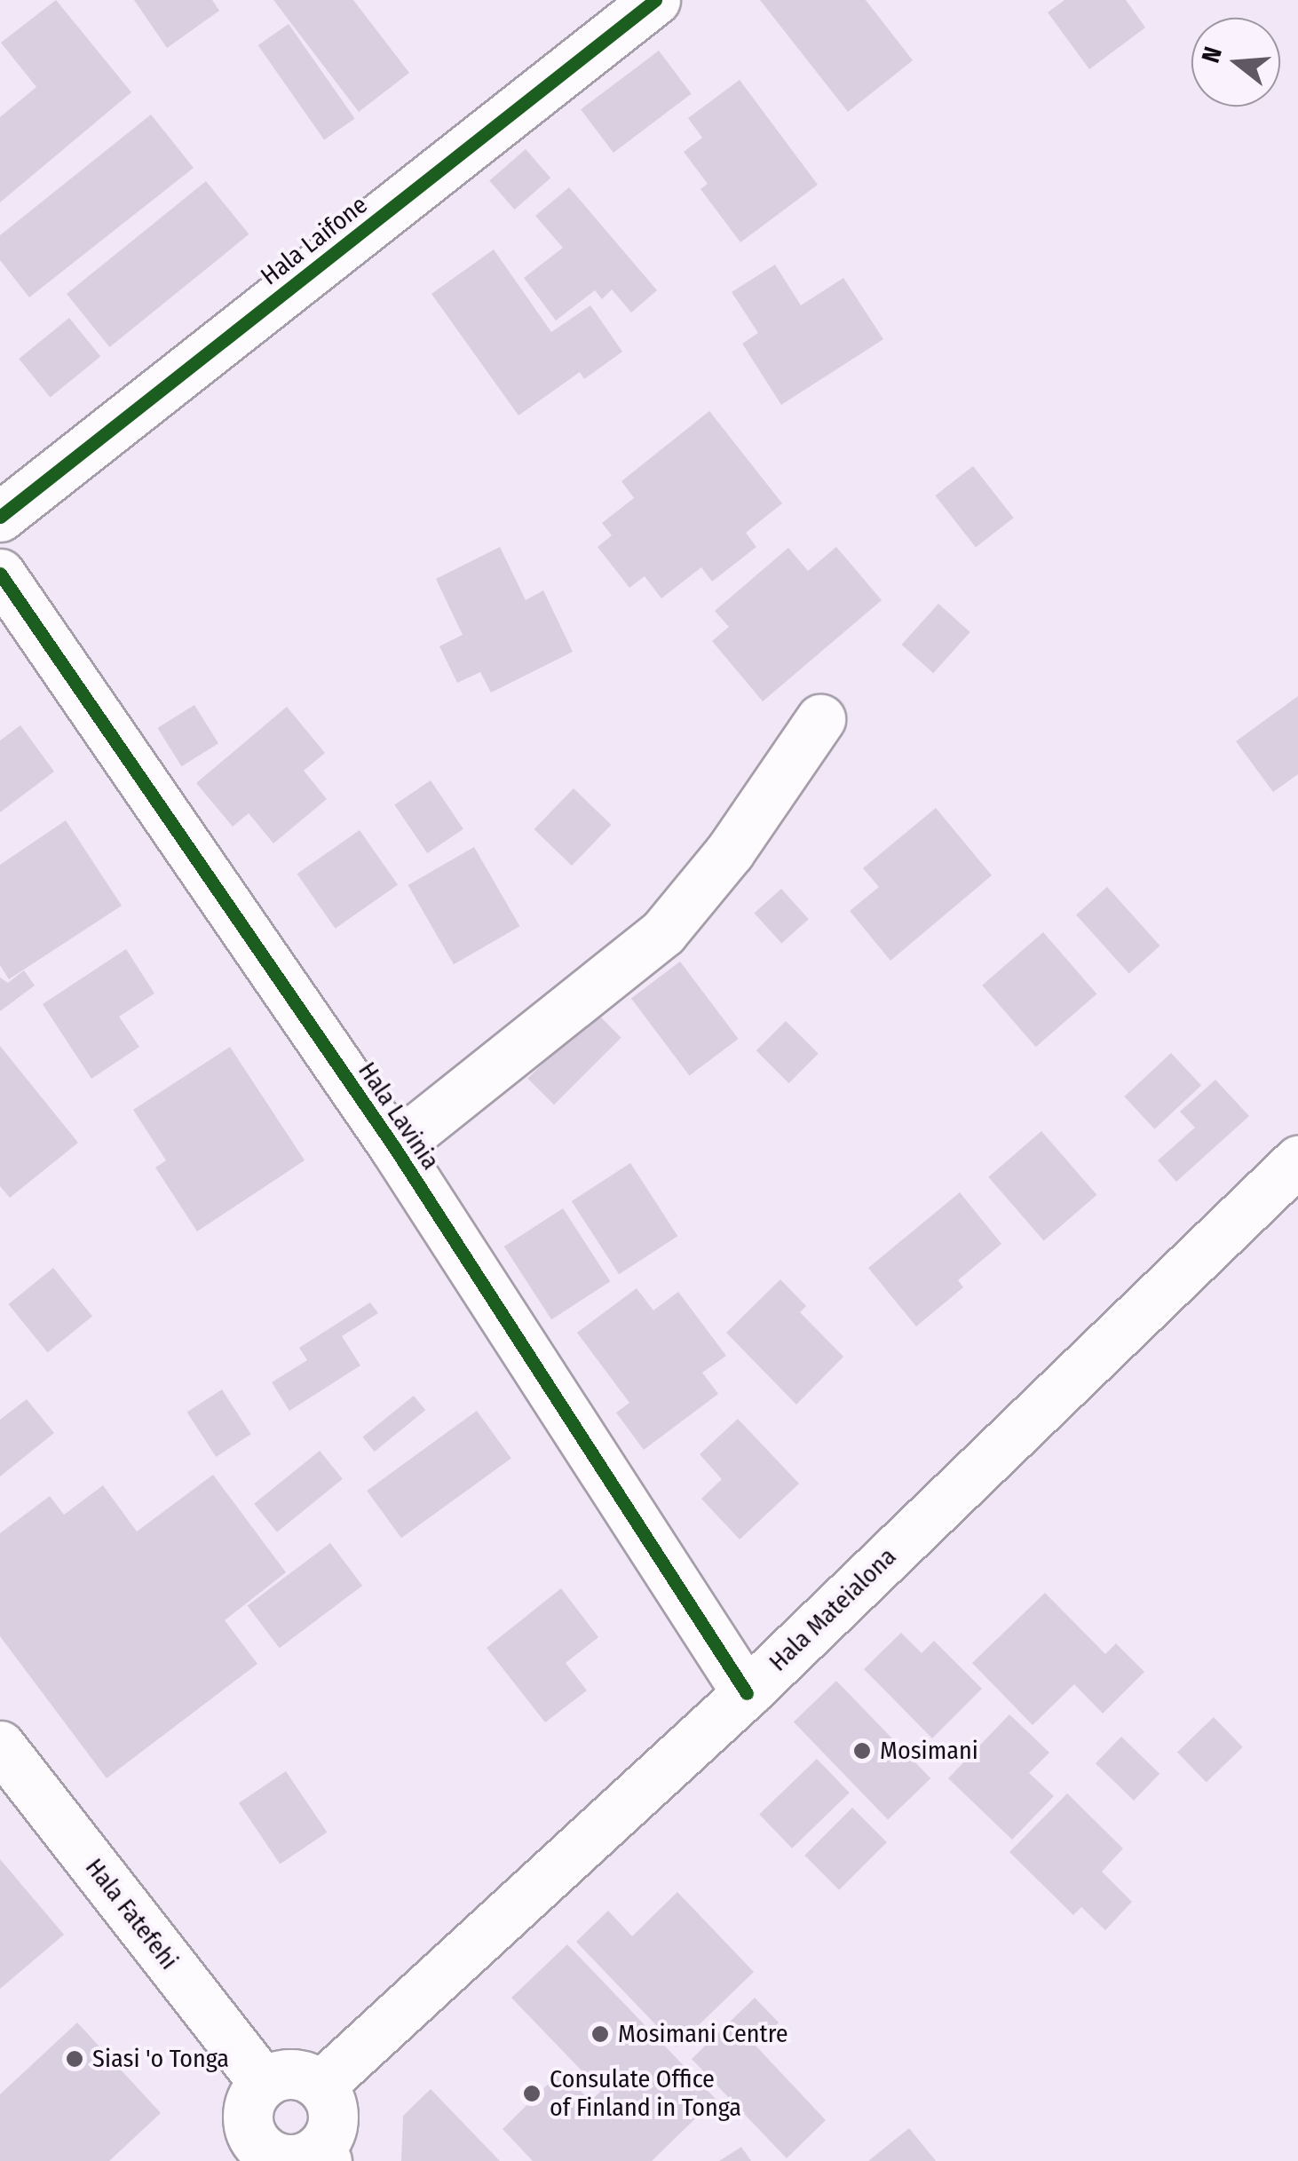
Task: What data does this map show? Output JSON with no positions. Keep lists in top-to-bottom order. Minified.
{"streets":{"street":["Hala Laifone","Hala Lavinia","Hala Mateialona","Hala Fatefehi"]},"crossings":[["Hala Lavinia","Hala Mateialona"],["Hala Mateialona","Hala Fatefehi"]],"places":["Mosimani","Mosimani Centre","Siasi 'o Tonga","Consulate Office of Finland in Tonga"],"north":"left"}
